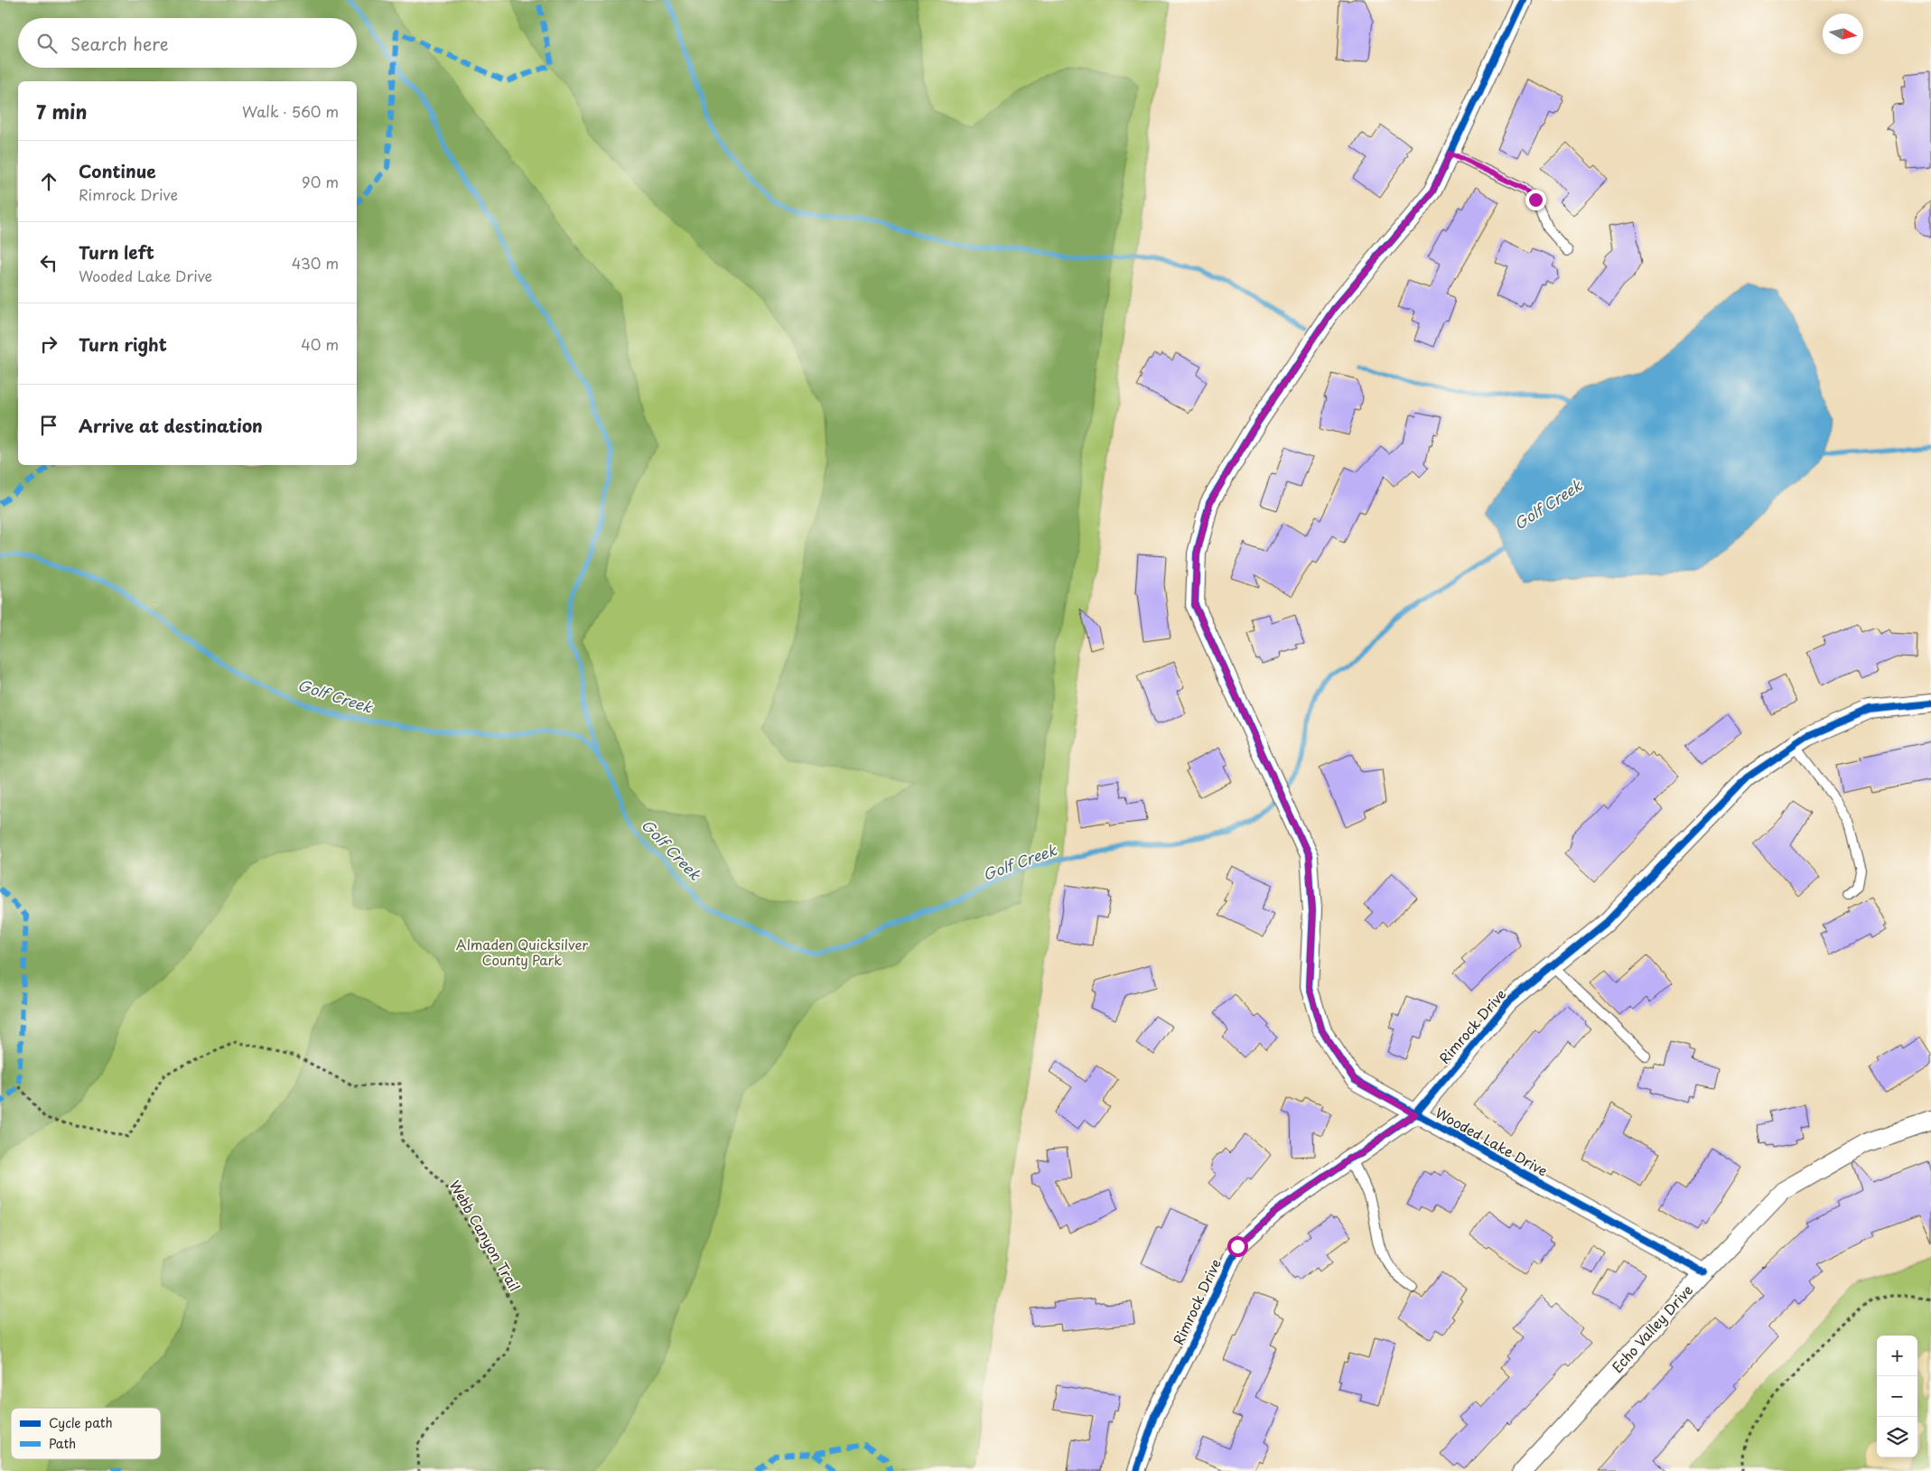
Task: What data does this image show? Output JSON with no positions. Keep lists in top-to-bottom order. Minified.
{"streets":{"street":["Rimrock Drive","Wooded Lake Drive","Echo Valley Drive"],"path":["Webb Canyon Trail"]},"crossings":[["Rimrock Drive","Wooded Lake Drive"],["Wooded Lake Drive","Echo Valley Drive"]],"water":["Golf Creek"],"parks":["Almaden Quicksilver County Park"],"legend":["Cycle path","Path"],"north":"right","page":{"search":"Search here","heading":["7 min","Walk · 560 m"],"list":[["Continue","Rimrock Drive","90 m"],["Turn left","Wooded Lake Drive","430 m"],["Turn right","40 m"],"Arrive at destination"],"map_buttons":["+","−"]}}
